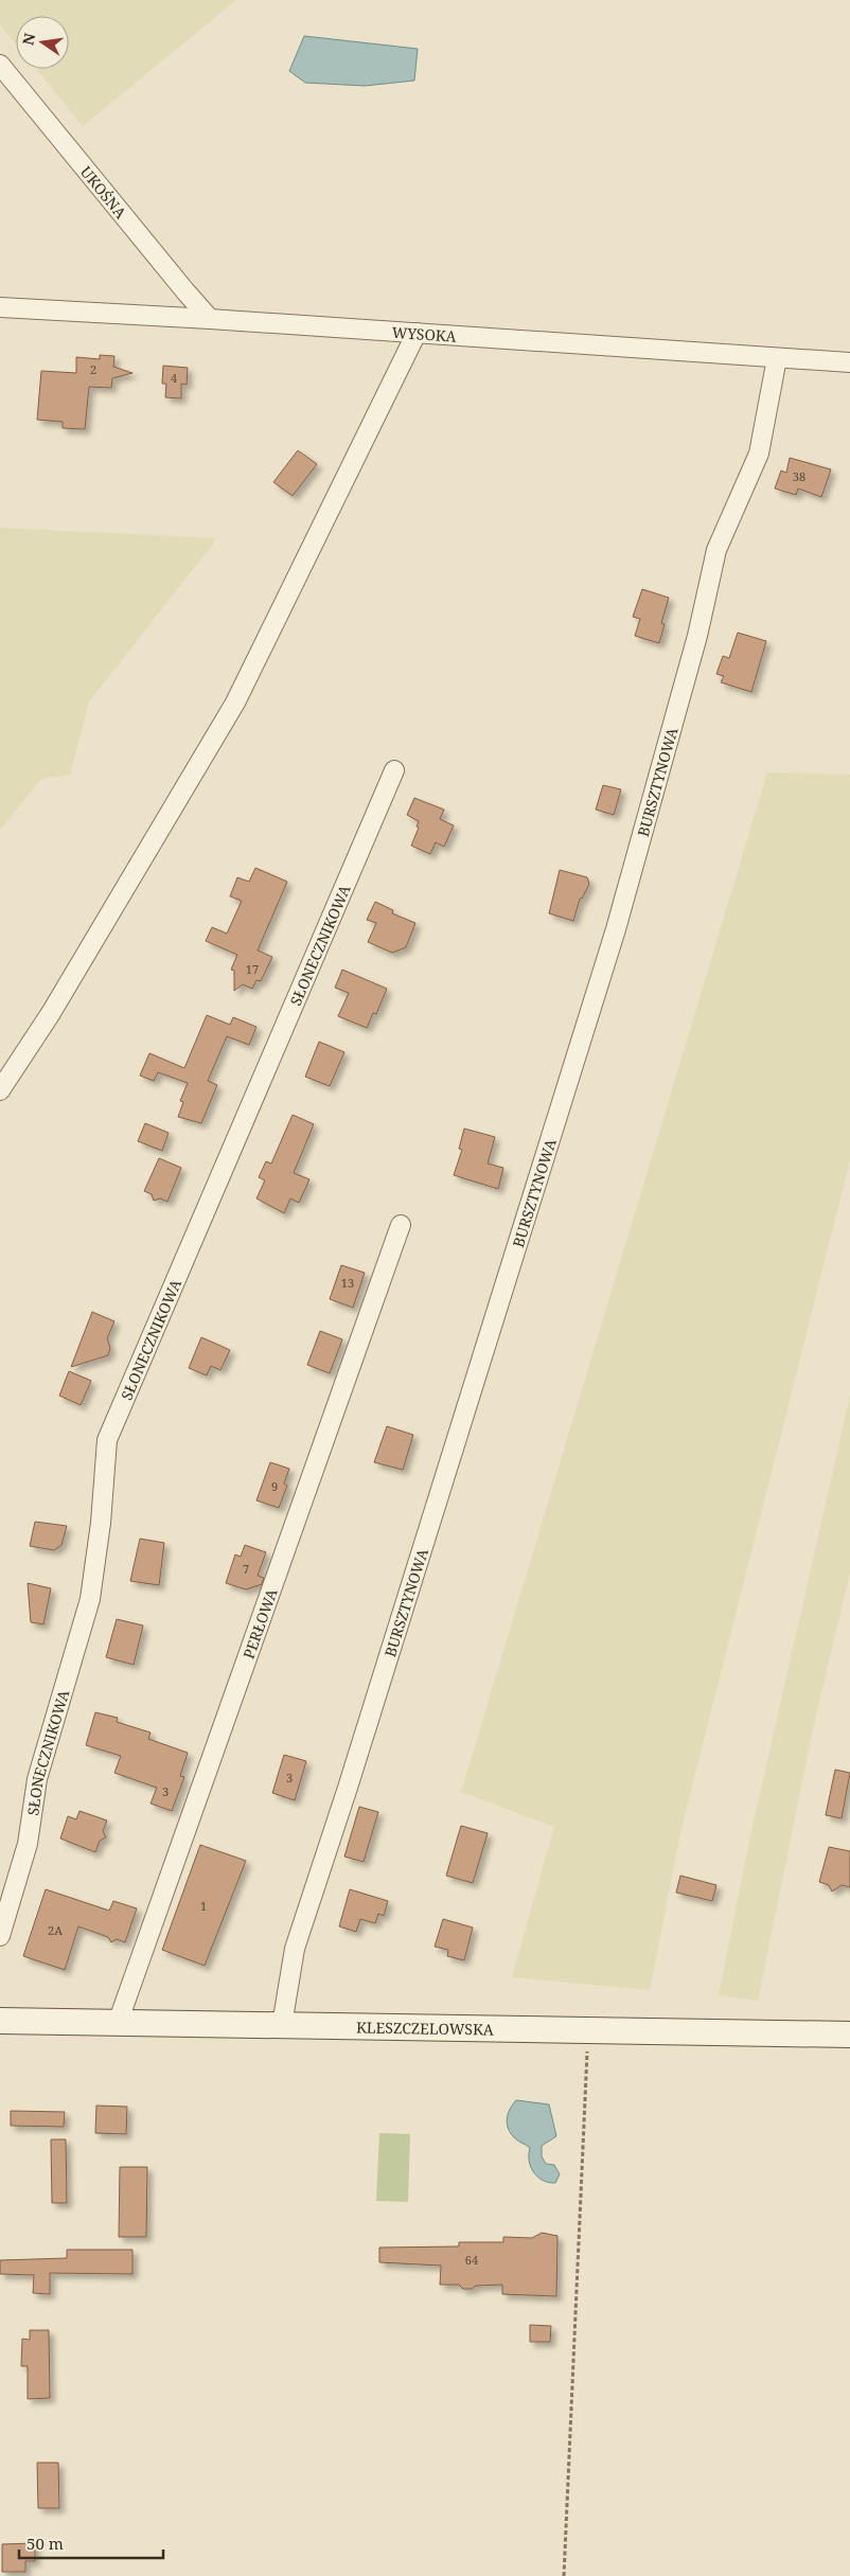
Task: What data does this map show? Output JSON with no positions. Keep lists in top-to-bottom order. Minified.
{"streets":{"main road":["KLESZCZELOWSKA"],"street":["UKOŚNA","WYSOKA","BURSZTYNOWA","SŁONECZNIKOWA","PERŁOWA"]},"crossings":[["UKOŚNA","WYSOKA"],["WYSOKA","BURSZTYNOWA"],["BURSZTYNOWA","KLESZCZELOWSKA"],["PERŁOWA","KLESZCZELOWSKA"]],"house_numbers":["2","4","38","17","13","9","7","3","3","1","2A","64"],"scale_bar":"50 m","north":"left"}
